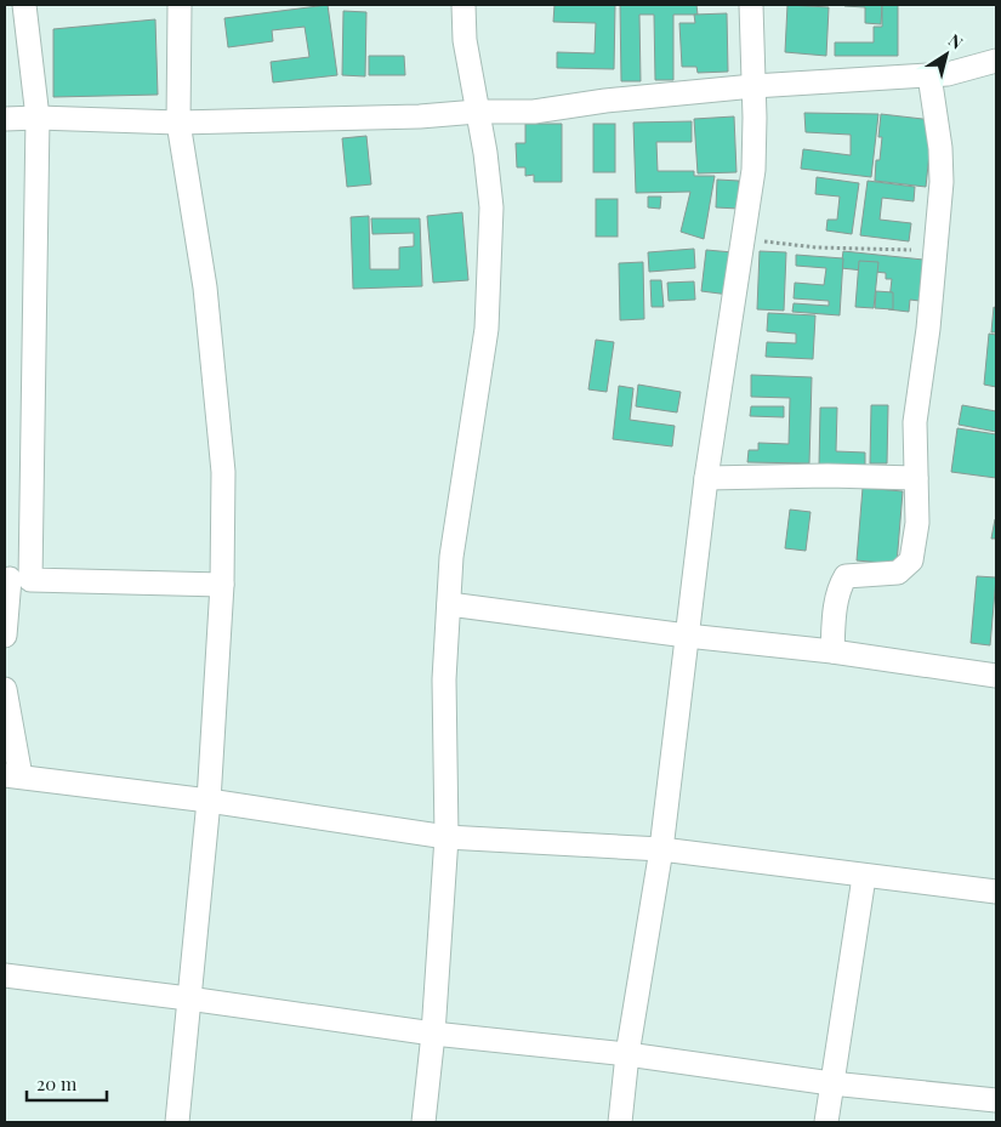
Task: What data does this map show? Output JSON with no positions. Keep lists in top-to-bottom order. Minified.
{"scale_bar":"20 m","north":"top right"}
